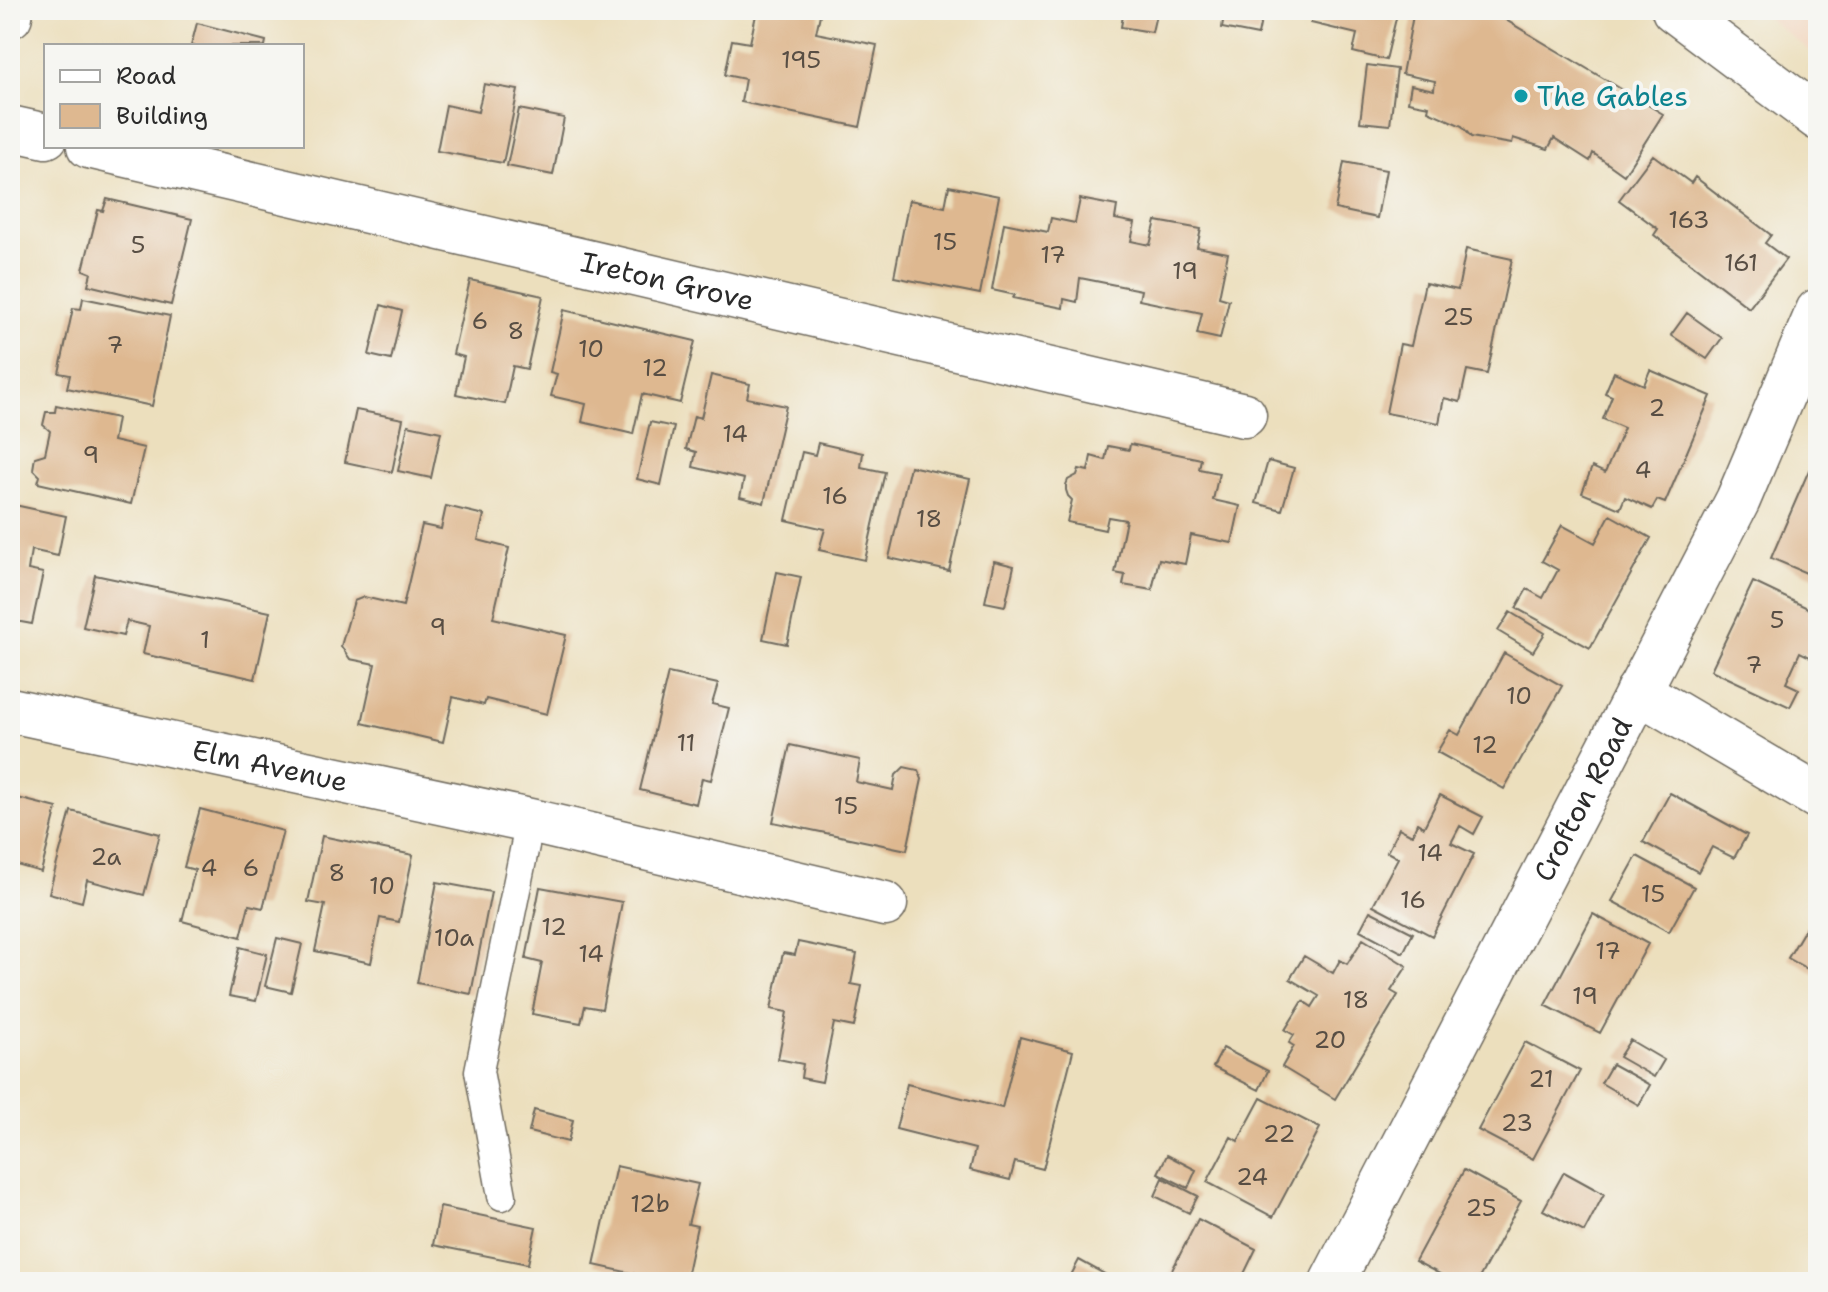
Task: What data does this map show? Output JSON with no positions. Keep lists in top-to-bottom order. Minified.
{"streets":{"street":["Ireton Grove","Elm Avenue","Crofton Road"]},"places":["The Gables"],"house_numbers":["195","163","15","5","17","161","19","25","6","8","7","10","12","2","14","9","4","16","18","5","9","1","7","10","11","12","15","14","2a","4","6","8","10","15","16","12","10a","17","14","19","18","20","21","23","22","24","12b","25"],"legend":["Road","Building"]}
